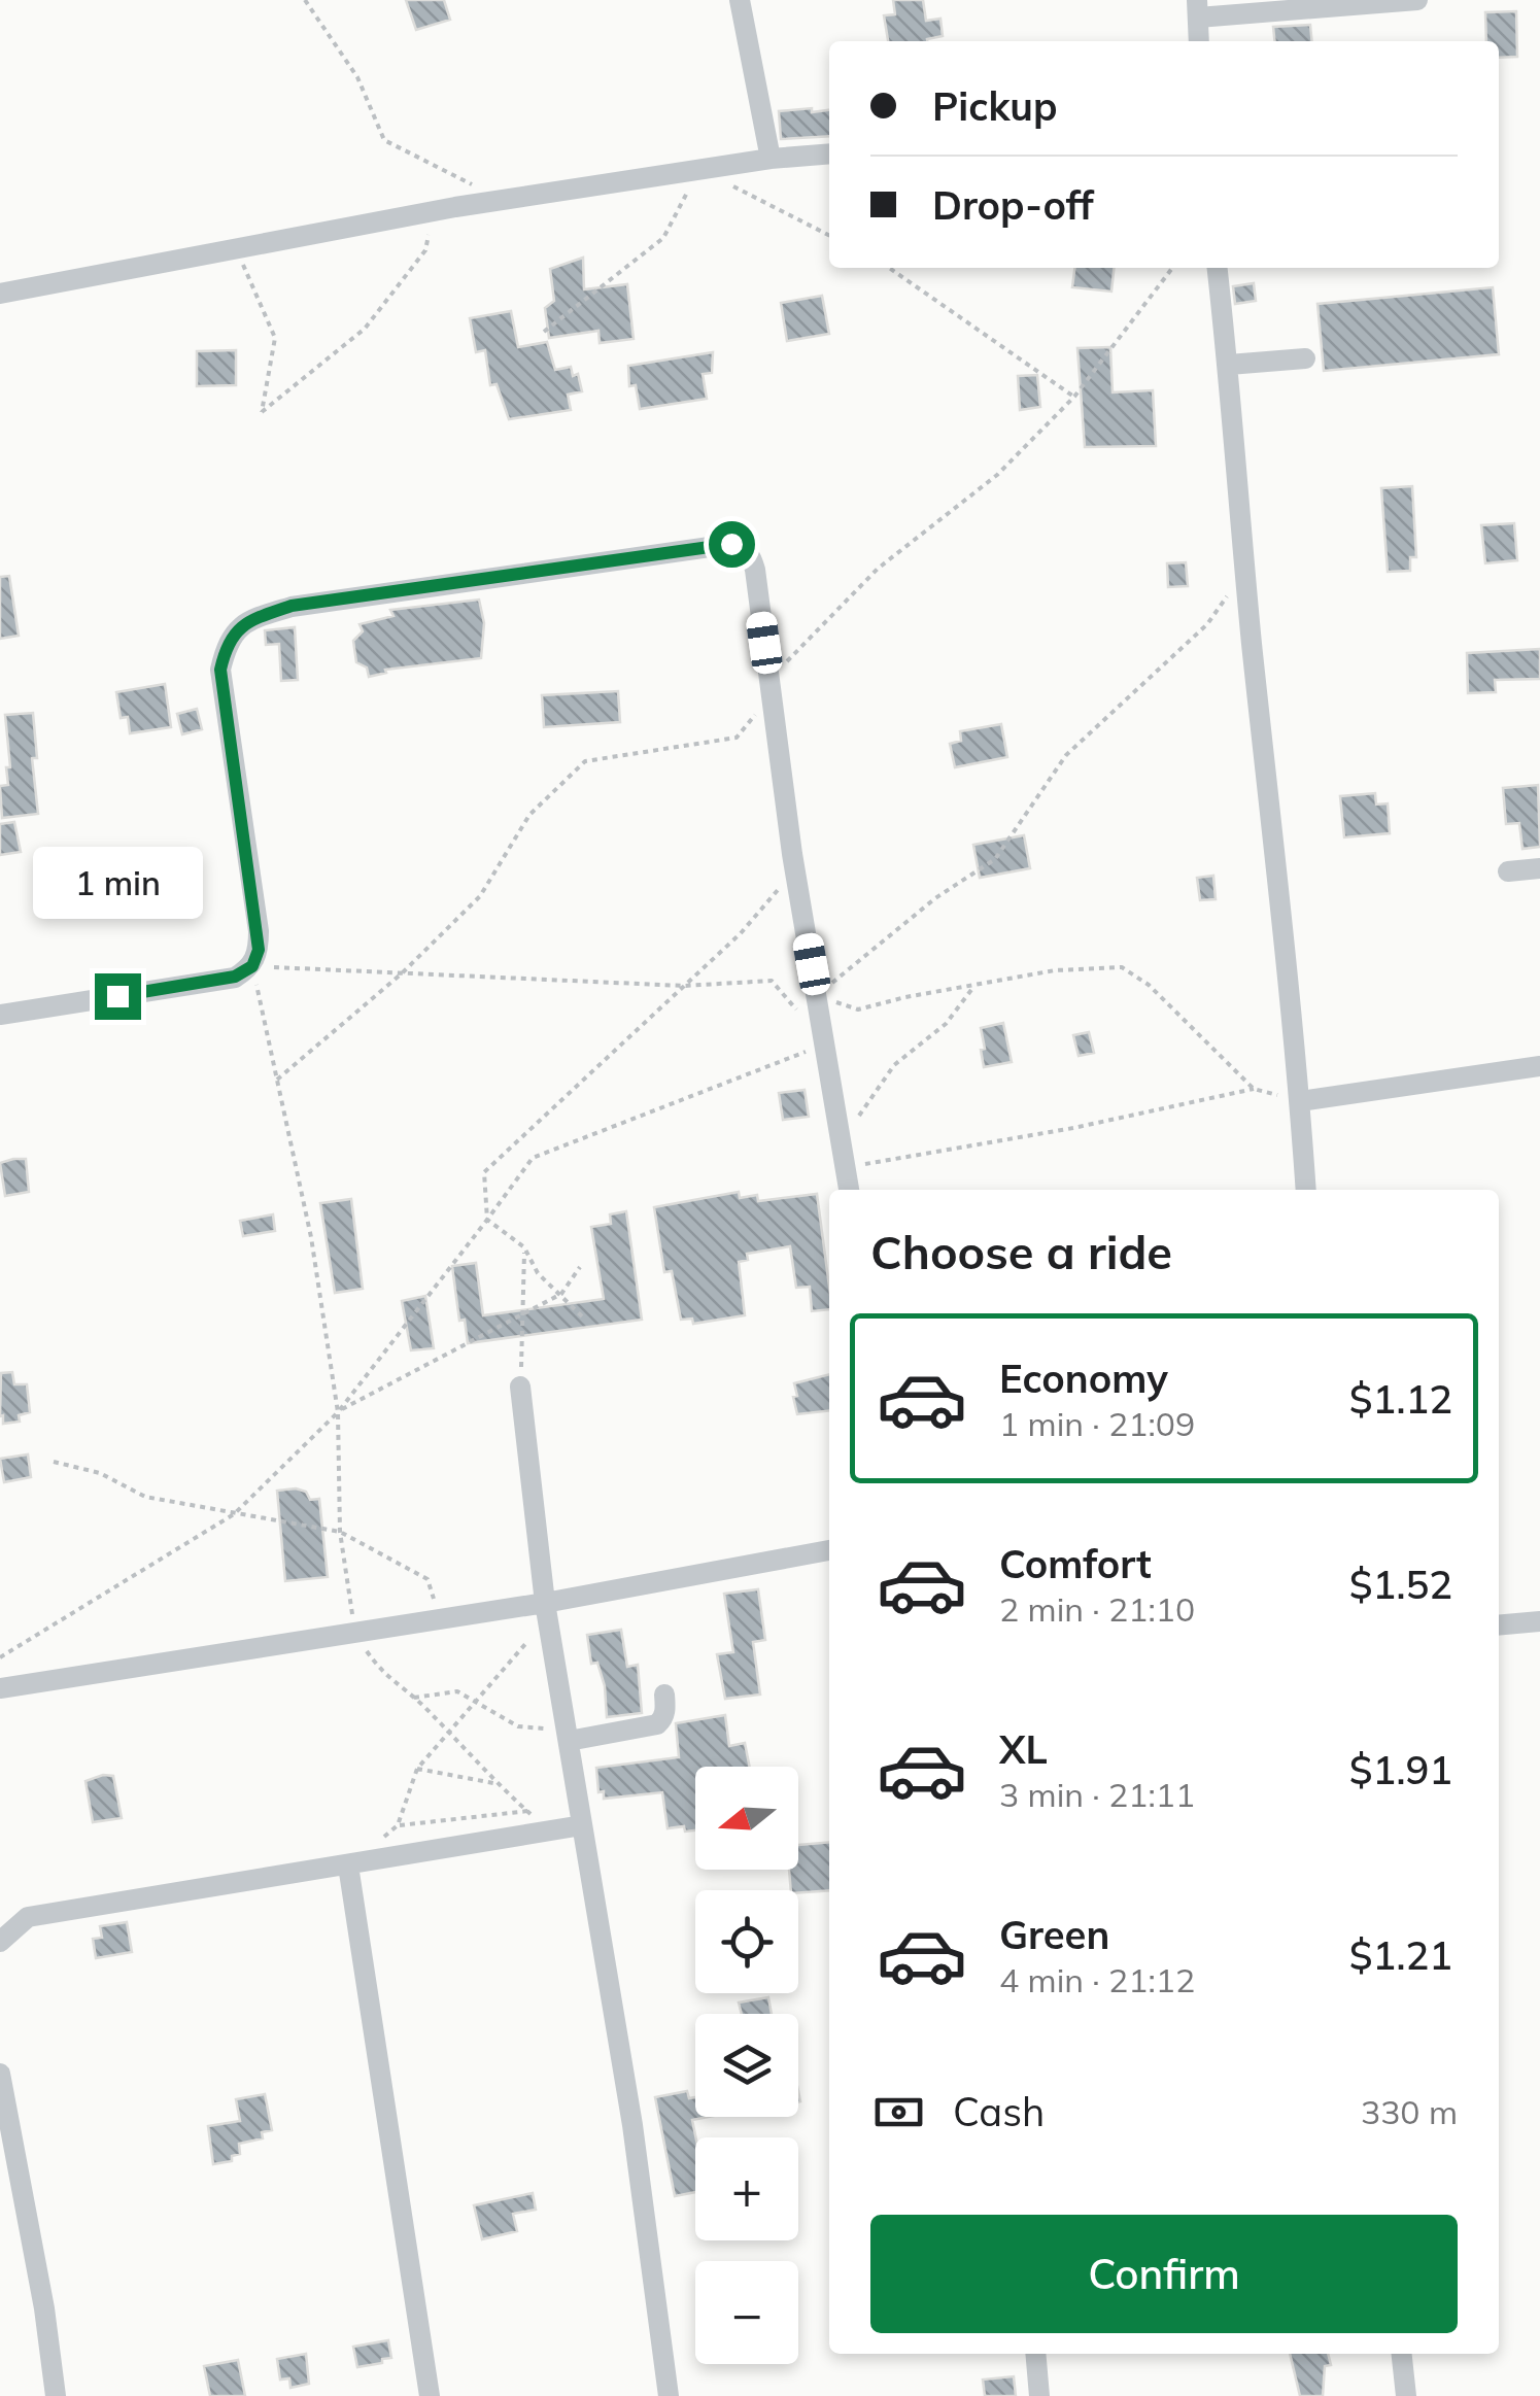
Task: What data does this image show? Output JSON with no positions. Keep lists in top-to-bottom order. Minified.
{"north":"left","page":{"banner":["Pickup","Drop-off"],"bubble":"1 min","heading":"Choose a ride","list":[{"name":"Economy","note":"1 min · 21:09","value":"$1.12"},{"name":"Comfort","note":"2 min · 21:10","value":"$1.52"},{"name":"XL","note":"3 min · 21:11","value":"$1.91"},{"name":"Green","note":"4 min · 21:12","value":"$1.21"}],"map_buttons":["+","−"],"pay":["Cash","330 m"],"buttons":"Confirm"}}
